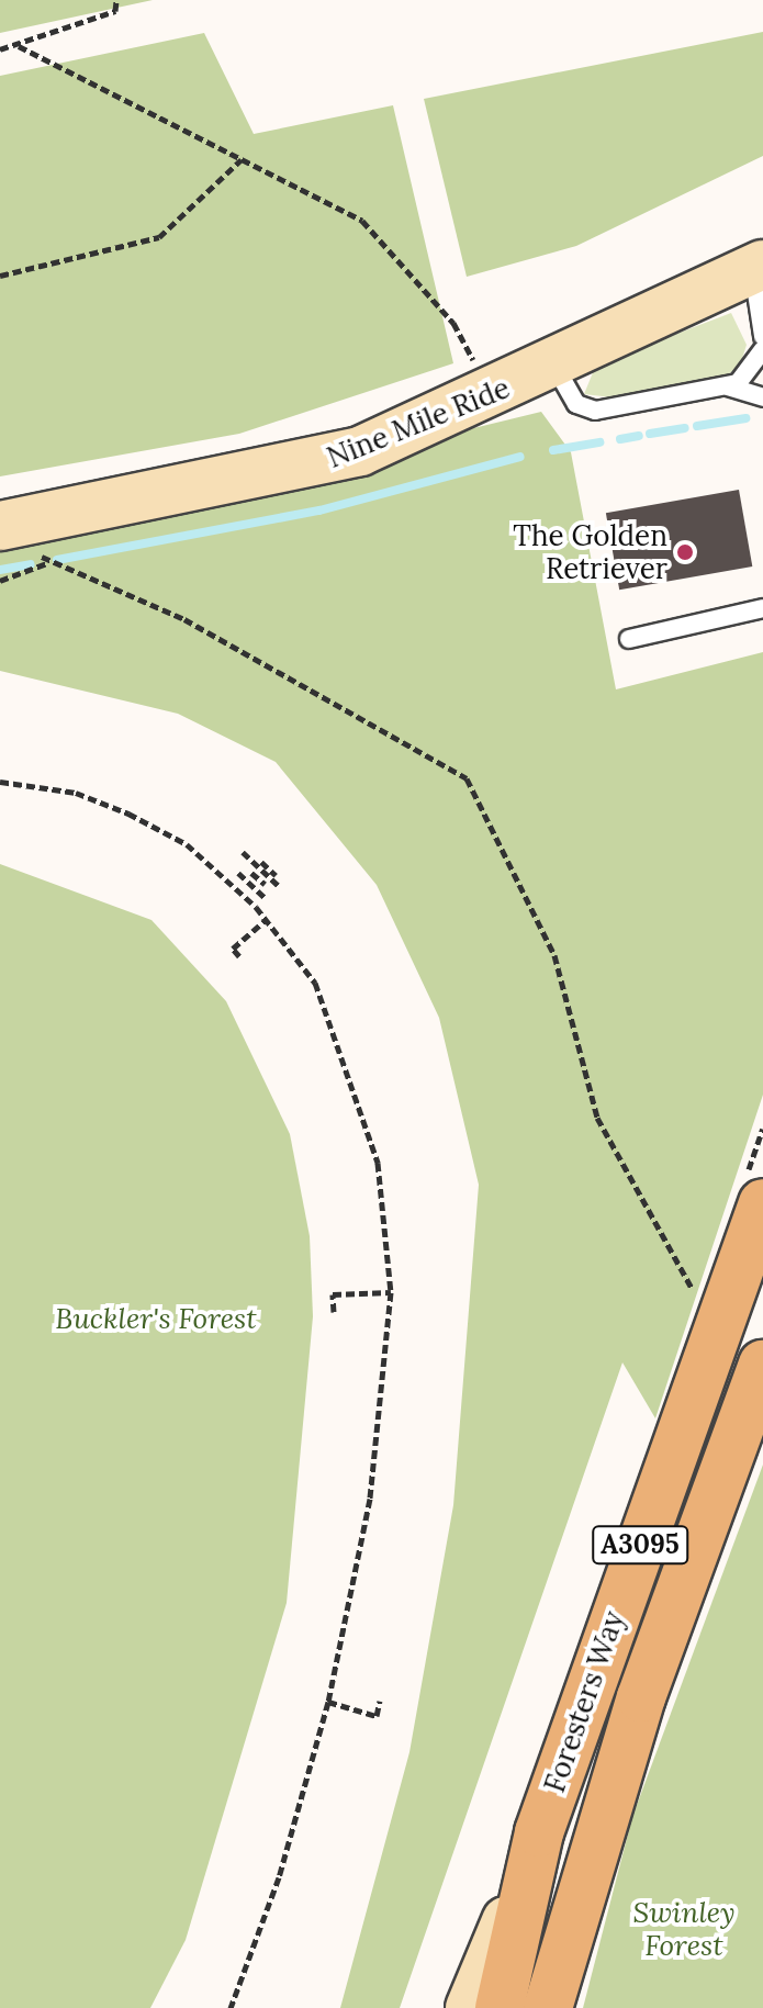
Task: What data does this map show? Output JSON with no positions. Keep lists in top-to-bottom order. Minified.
{"streets":{"main road":["Nine Mile Ride","A3095","Foresters Way"]},"parks":["Buckler's Forest","Swinley Forest"],"places":["The Golden Retriever"]}
